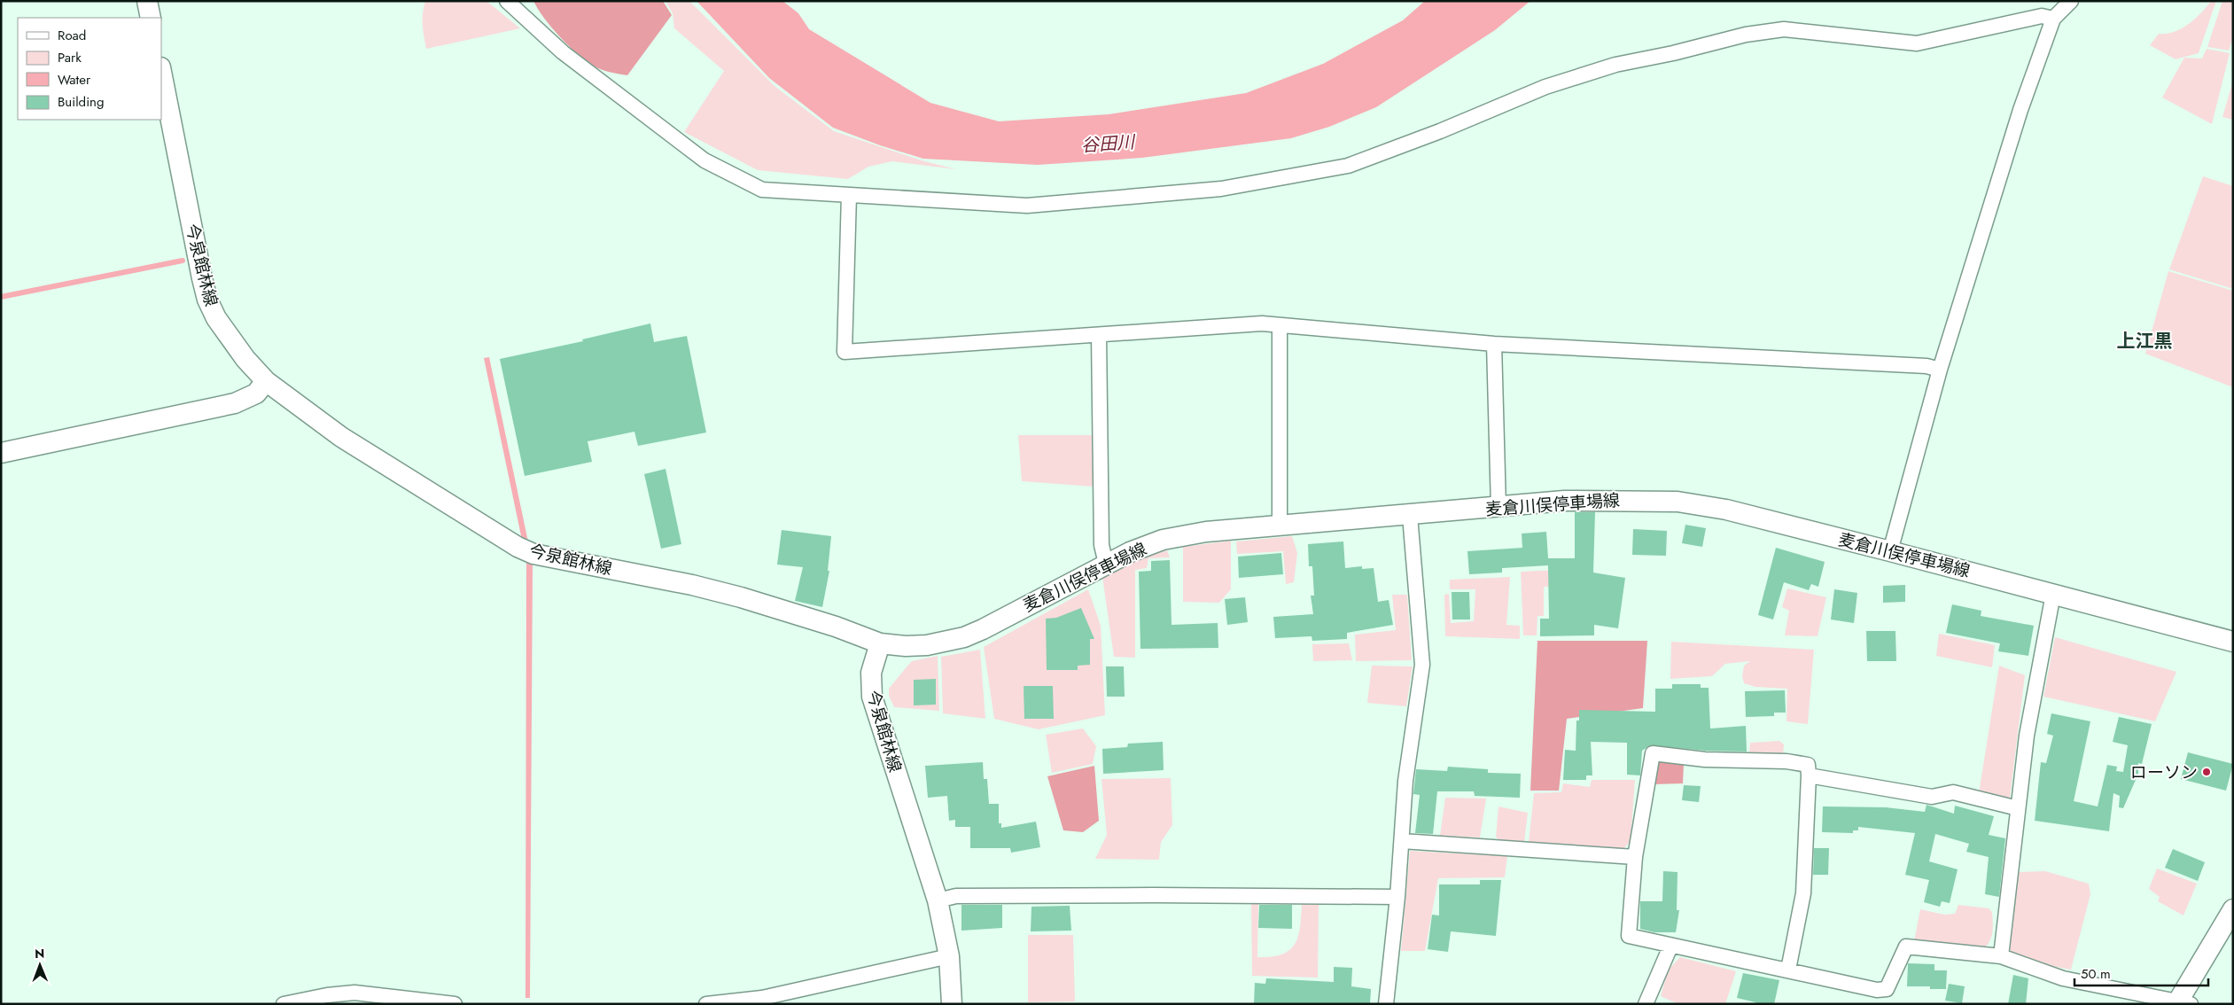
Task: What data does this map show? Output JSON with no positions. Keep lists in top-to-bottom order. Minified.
{"streets":{"main road":["今泉館林線","麦倉川俣停車場線"]},"crossings":[["今泉館林線","麦倉川俣停車場線"]],"districts":["上江黒"],"water":["谷田川"],"places":["ローソン"],"legend":["Road","Park","Water","Building"],"scale_bar":"50 m","north":"top"}
